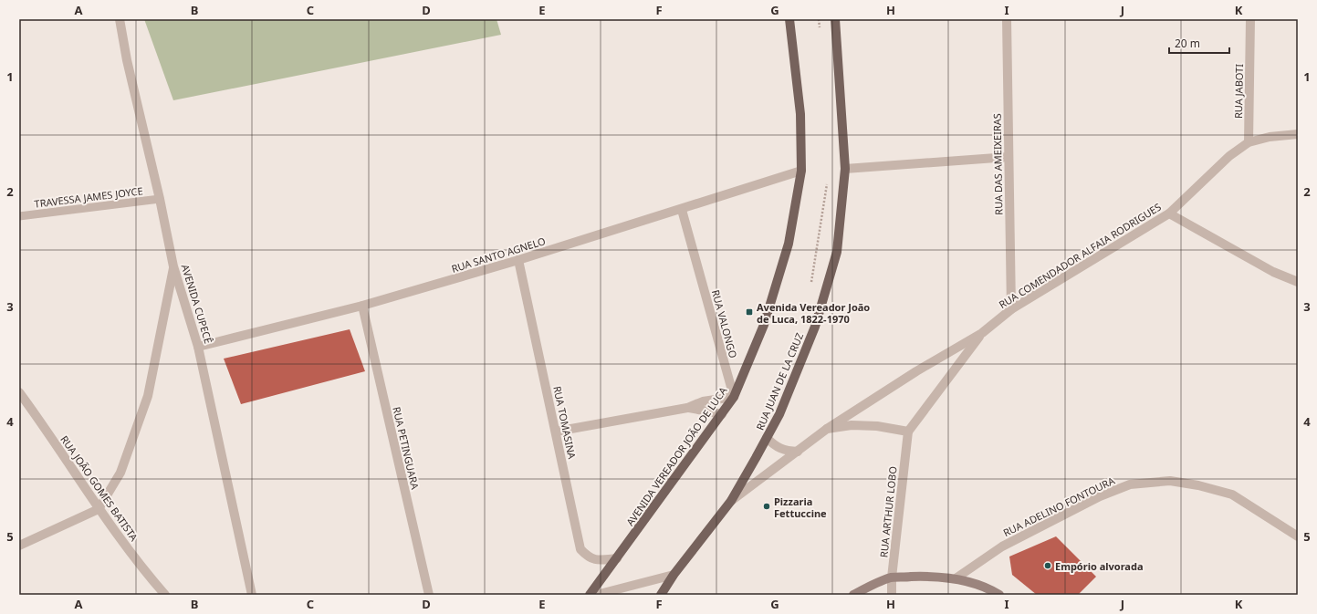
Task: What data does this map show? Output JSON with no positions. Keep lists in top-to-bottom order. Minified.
{"streets":{"main road":["RUA JUAN DE LA CRUZ","AVENIDA VEREADOR JOÃO DE LUCA"],"street":["RUA JABOTI","RUA DAS AMEIXEIRAS","RUA SANTO AGNELO","RUA COMENDADOR ALFAIA RODRIGUES","AVENIDA CUPECÊ","RUA VALONGO","RUA TOMASINA","RUA PETINGUARA","RUA JOÃO GOMES BATISTA","RUA ADELINO FONTOURA","RUA ARTHUR LOBO"],"lane":["TRAVESSA JAMES JOYCE"]},"crossings":[["RUA JABOTI","RUA COMENDADOR ALFAIA RODRIGUES"],["RUA DAS AMEIXEIRAS","RUA COMENDADOR ALFAIA RODRIGUES"],["TRAVESSA JAMES JOYCE","AVENIDA CUPECÊ"],["RUA SANTO AGNELO","AVENIDA CUPECÊ"],["RUA SANTO AGNELO","RUA VALONGO"],["RUA SANTO AGNELO","RUA TOMASINA"],["RUA SANTO AGNELO","RUA PETINGUARA"],["RUA SANTO AGNELO","AVENIDA VEREADOR JOÃO DE LUCA"],["RUA COMENDADOR ALFAIA RODRIGUES","RUA JUAN DE LA CRUZ"],["RUA COMENDADOR ALFAIA RODRIGUES","RUA ARTHUR LOBO"],["RUA VALONGO","AVENIDA VEREADOR JOÃO DE LUCA"],["RUA TOMASINA","AVENIDA VEREADOR JOÃO DE LUCA"]],"places":{"transit":["Avenida Vereador João de Luca, 1822-1970"],"other":["Pizzaria Fettuccine","Empório alvorada"]},"scale_bar":"20 m","grid":{"columns":["A","B","C","D","E","F","G","H","I","J","K"],"rows":["1","2","3","4","5"]}}
